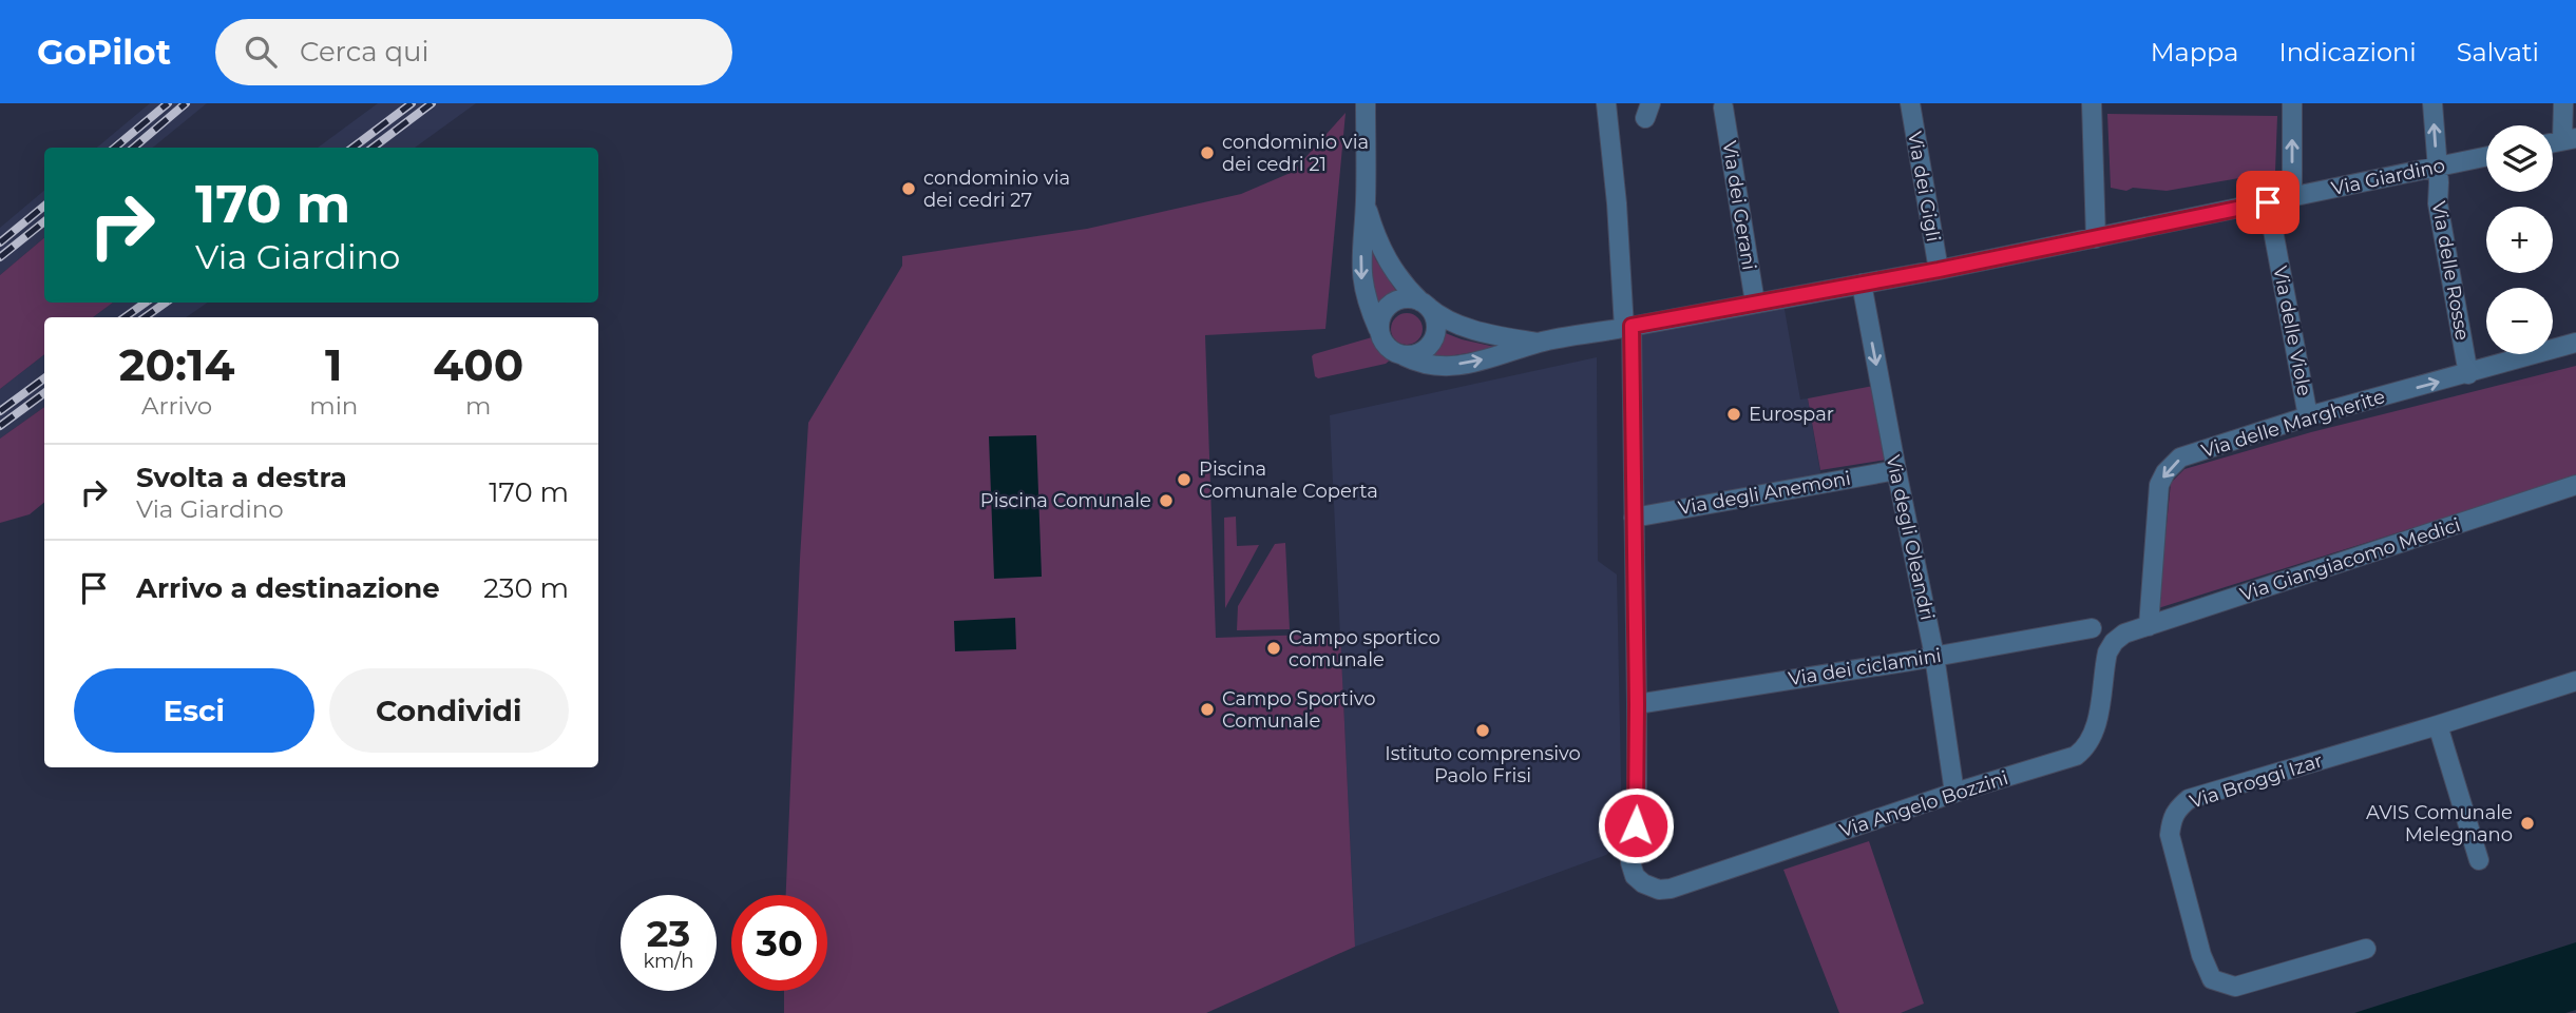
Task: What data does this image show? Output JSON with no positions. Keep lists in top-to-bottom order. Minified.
{"streets":{"street":["Via Giardino","Via dei Gigli","Via dei Gerani","Via delle Rosse","Via delle Viole","Via delle Margherite","Via degli Anemoni","Via degli Oleandri","Via Giangiacomo Medici","Via dei ciclamini","Via Broggi Izar","Via Angelo Bozzini"]},"crossings":[["Via Giardino","Via dei Gigli"],["Via Giardino","Via dei Gerani"],["Via Giardino","Via delle Rosse"],["Via Giardino","Via delle Viole"],["Via Giardino","Via degli Oleandri"],["Via delle Rosse","Via delle Margherite"],["Via delle Viole","Via delle Margherite"],["Via delle Margherite","Via Giangiacomo Medici"],["Via degli Anemoni","Via degli Oleandri"],["Via degli Oleandri","Via dei ciclamini"],["Via degli Oleandri","Via Angelo Bozzini"],["Via Giangiacomo Medici","Via Angelo Bozzini"],["Via dei ciclamini","Via Angelo Bozzini"]],"one_way":["Via degli Oleandri"],"places":["condominio via dei cedri 21","condominio via dei cedri 27","Eurospar","Piscina Comunale Coperta","Piscina Comunale","Campo sportico comunale","Campo Sportivo Comunale","Istituto comprensivo Paolo Frisi","AVIS Comunale Melegnano"],"page":{"header":"GoPilot","search":"Cerca qui","nav":["Mappa","Indicazioni","Salvati"],"map_buttons":["+","−"],"turn":["170 m","Via Giardino"],"eta":["20:14","Arrivo","1","min","400","m"],"list":[{"name":"Svolta a destra","note":"Via Giardino","value":"170 m"},{"name":"Arrivo a destinazione","value":"230 m"}],"buttons":["Esci","Condividi"],"speed":"23 km/h","limit":"30"}}
